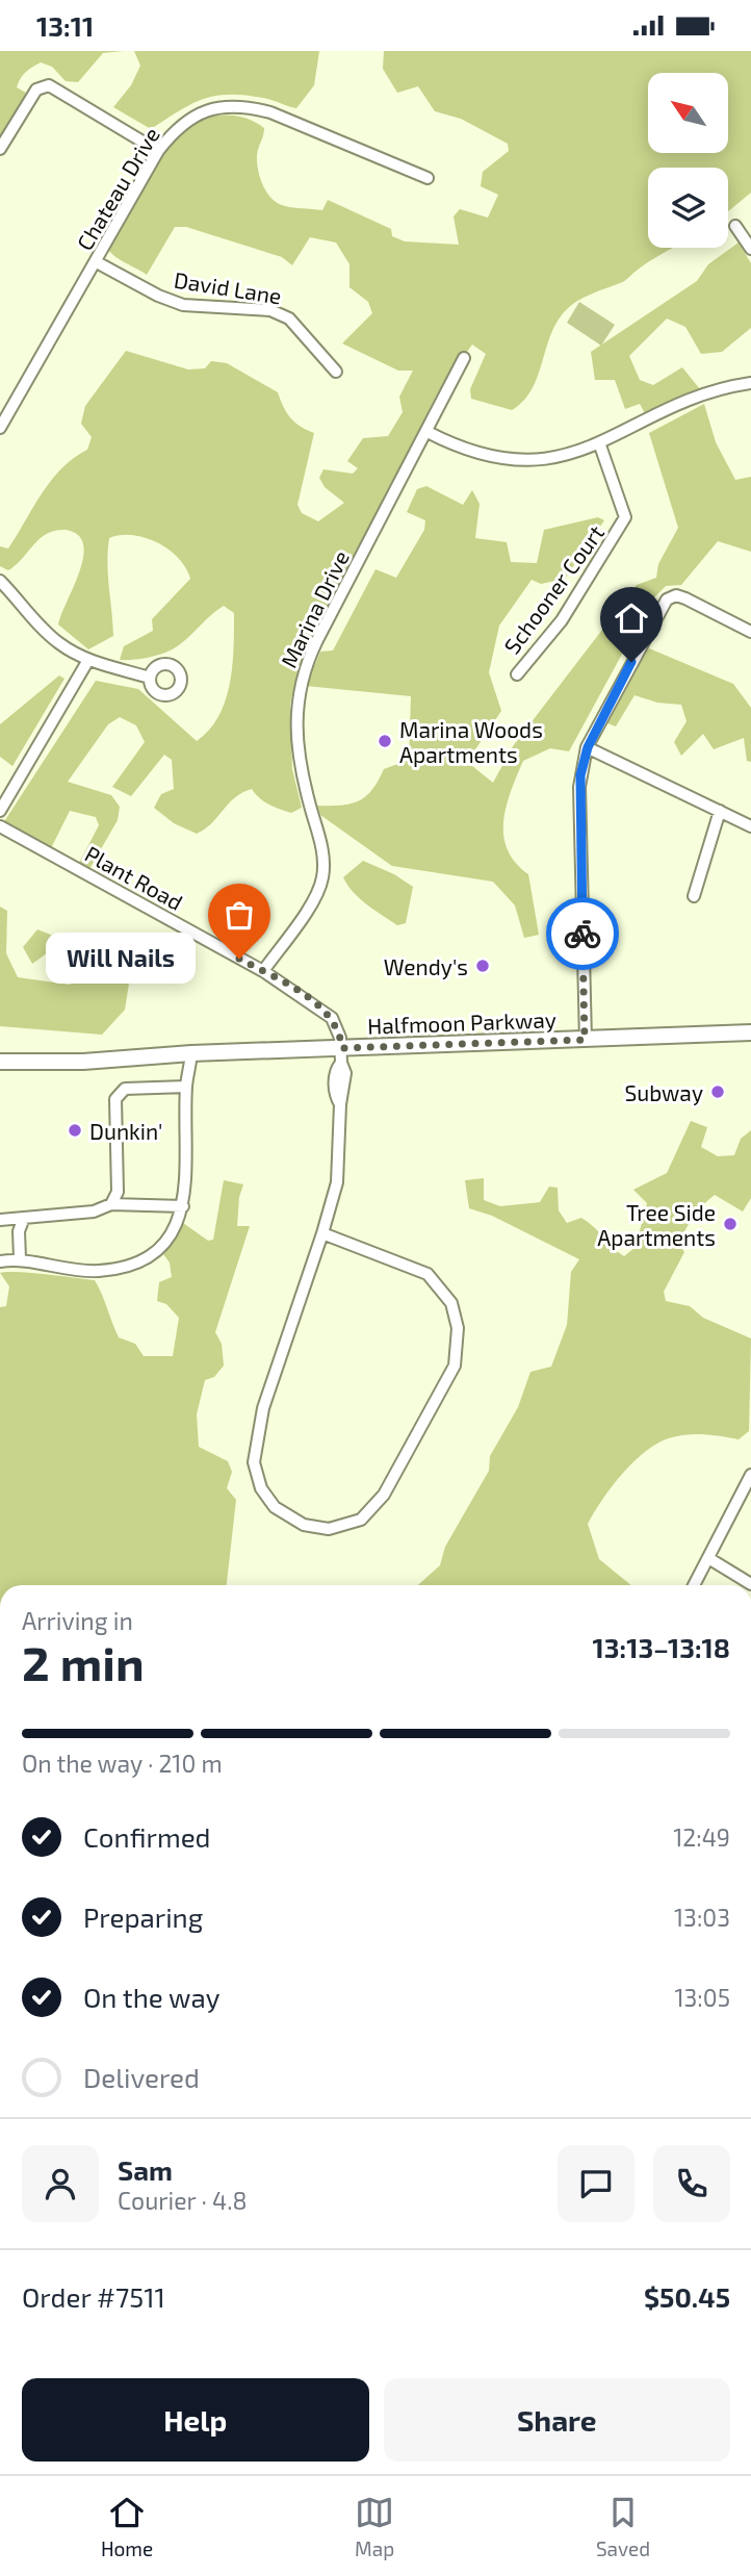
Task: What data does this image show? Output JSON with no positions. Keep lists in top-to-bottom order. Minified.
{"streets":{"main road":["Halfmoon Parkway"],"street":["Chateau Drive","David Lane","Schooner Court","Marina Drive","Plant Road"]},"crossings":[["Chateau Drive","David Lane"],["Marina Drive","Plant Road"],["Plant Road","Halfmoon Parkway"]],"places":["Marina Woods Apartments","Will Nails","Wendy's","Subway","Dunkin'","Tree Side Apartments"],"north":"top left","page":{"status":"13:11","bubble":"Will Nails","heading":["2 min","Arriving in","13:13–13:18"],"panel":["Sam","Courier · 4.8","Order #7511","$50.45"],"bar":"On the way · 210 m","list":[["Confirmed","12:49"],["Preparing","13:03"],["On the way","13:05"],"Delivered"],"buttons":["Help","Share"],"tabs":["Home","Map","Saved"]}}
